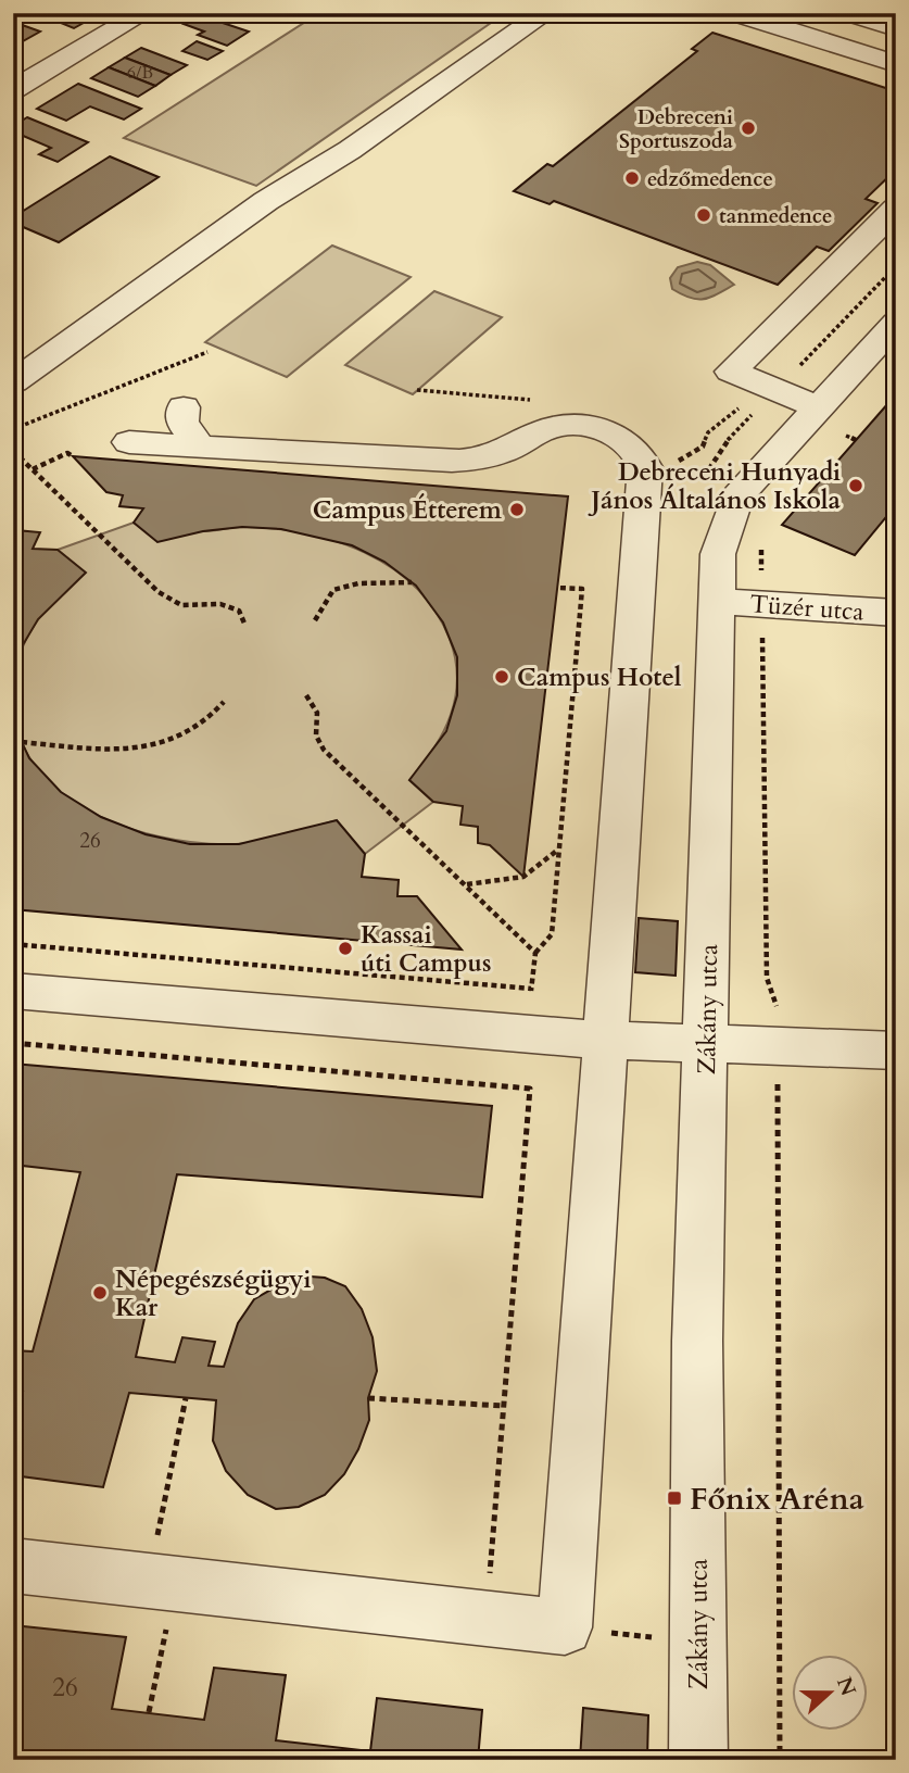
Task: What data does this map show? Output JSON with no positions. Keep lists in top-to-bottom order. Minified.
{"streets":{"street":["Tüzér utca","Zákány utca"]},"crossings":[["Tüzér utca","Zákány utca"]],"places":{"other":["Debreceni Sportuszoda","edzőmedence","tanmedence","Debreceni Hunyadi János Általános Iskola","Campus Étterem","Campus Hotel","Kassai úti Campus","Népegészségügyi Kar"],"transit":["Főnix Aréna"]},"house_numbers":["6/B","26","26"],"north":"right"}
